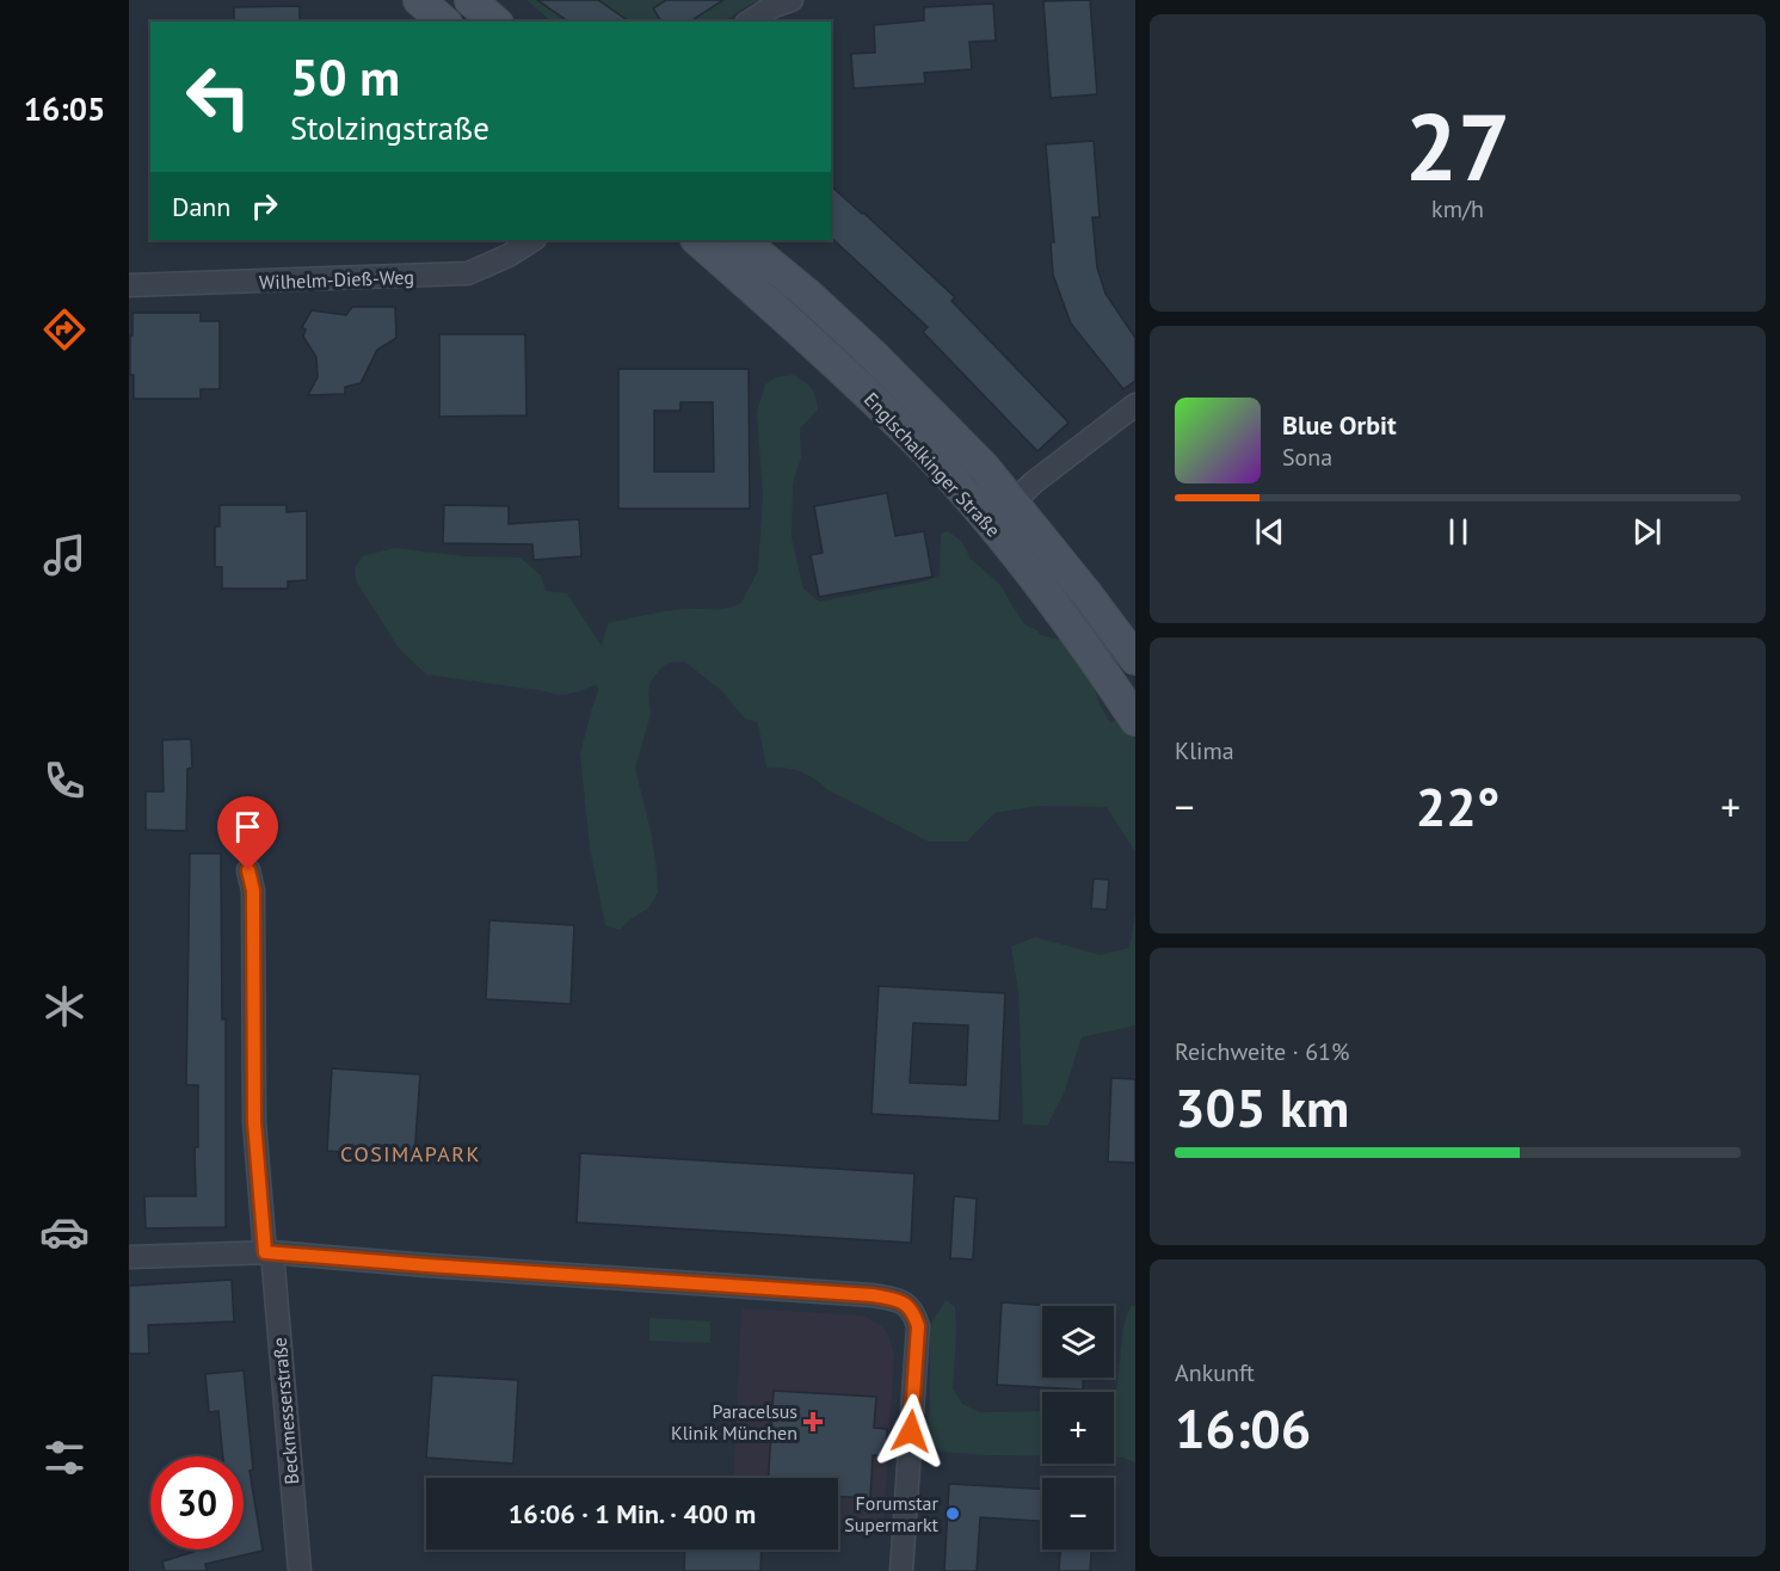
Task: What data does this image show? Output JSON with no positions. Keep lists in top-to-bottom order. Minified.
{"streets":{"main road":["Englschalkinger Straße"],"street":["Wilhelm-Dieß-Weg","Beckmesserstraße"]},"districts":["COSIMAPARK"],"places":{"health":["Paracelsus Klinik München"],"other":["Forumstar Supermarkt"]},"page":{"tabs":"16:05","tile":[["27","km/h"],"Klima",["Reichweite · 61%","305 km"],["Ankunft","16:06"]],"turn":["50 m","Stolzingstraße"],"then":"Dann","song":["Blue Orbit","Sona"],"heat":["−","22°","+"],"map_buttons":["+","−"],"limit":"30","trip":"16:06 · 1 Min. · 400 m"}}
